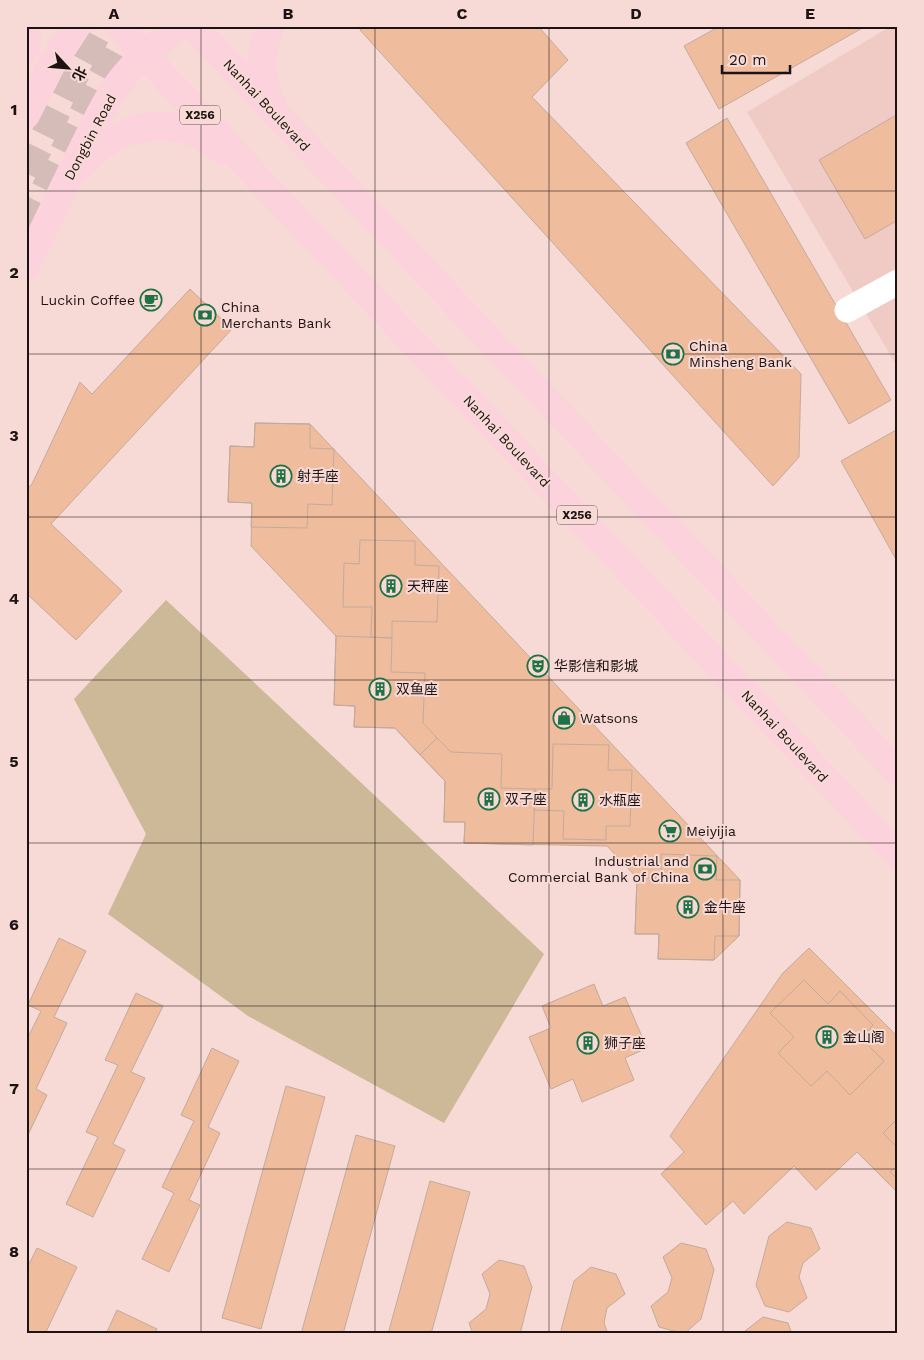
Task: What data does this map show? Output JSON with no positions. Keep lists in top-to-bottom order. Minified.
{"streets":{"main road":["Nanhai Boulevard","X256","Dongbin Road"]},"crossings":[["Nanhai Boulevard","Dongbin Road"]],"places":{"cafe":["Luckin Coffee"],"bank":["China Merchants Bank","China Minsheng Bank","Industrial and Commercial Bank of China"],"building":["射手座","天秤座","双鱼座","双子座","水瓶座","金牛座","金山阁","狮子座"],"theatre":["华影信和影城"],"shop":["Watsons"],"supermarket":["Meiyijia"]},"scale_bar":"20 m","north":"bottom right","grid":{"columns":["A","B","C","D","E"],"rows":["1","2","3","4","5","6","7","8"]}}
